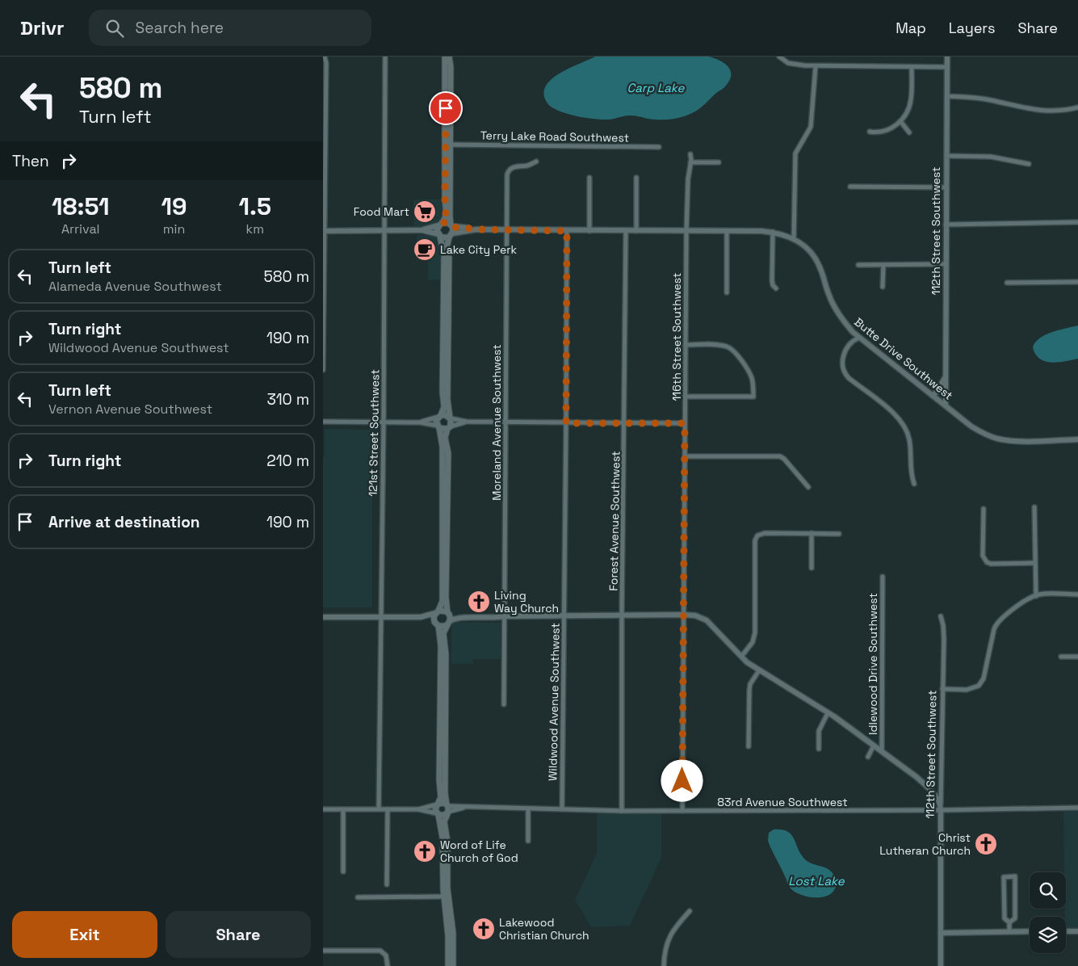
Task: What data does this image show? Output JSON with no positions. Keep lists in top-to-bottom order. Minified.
{"streets":{"street":["Terry Lake Road Southwest","112th Street Southwest","116th Street Southwest","Butte Drive Southwest","Moreland Avenue Southwest","121st Street Southwest","Forest Avenue Southwest","Idlewood Drive Southwest","Wildwood Avenue Southwest","83rd Avenue Southwest"]},"crossings":[["112th Street Southwest","Butte Drive Southwest"],["112th Street Southwest","83rd Avenue Southwest"],["116th Street Southwest","Butte Drive Southwest"],["116th Street Southwest","83rd Avenue Southwest"],["Butte Drive Southwest","Moreland Avenue Southwest"],["Butte Drive Southwest","Forest Avenue Southwest"],["Butte Drive Southwest","Wildwood Avenue Southwest"],["Forest Avenue Southwest","83rd Avenue Southwest"],["Wildwood Avenue Southwest","83rd Avenue Southwest"]],"water":["Carp Lake","Lost Lake"],"places":{"supermarket":["Food Mart"],"cafe":["Lake City Perk"],"church":["Living Way Church","Christ Lutheran Church","Word of Life Church of God","Lakewood Christian Church"]},"page":{"header":"Drivr","search":"Search here","nav":["Map","Layers","Share"],"turn":["580 m","Turn left"],"then":"Then","eta":["18:51","Arrival","19","min","1.5","km"],"list":[{"name":"Turn left","note":"Alameda Avenue Southwest","value":"580 m"},{"name":"Turn right","note":"Wildwood Avenue Southwest","value":"190 m"},{"name":"Turn left","note":"Vernon Avenue Southwest","value":"310 m"},{"name":"Turn right","value":"210 m"},{"name":"Arrive at destination","value":"190 m"}],"buttons":["Exit","Share"]}}
